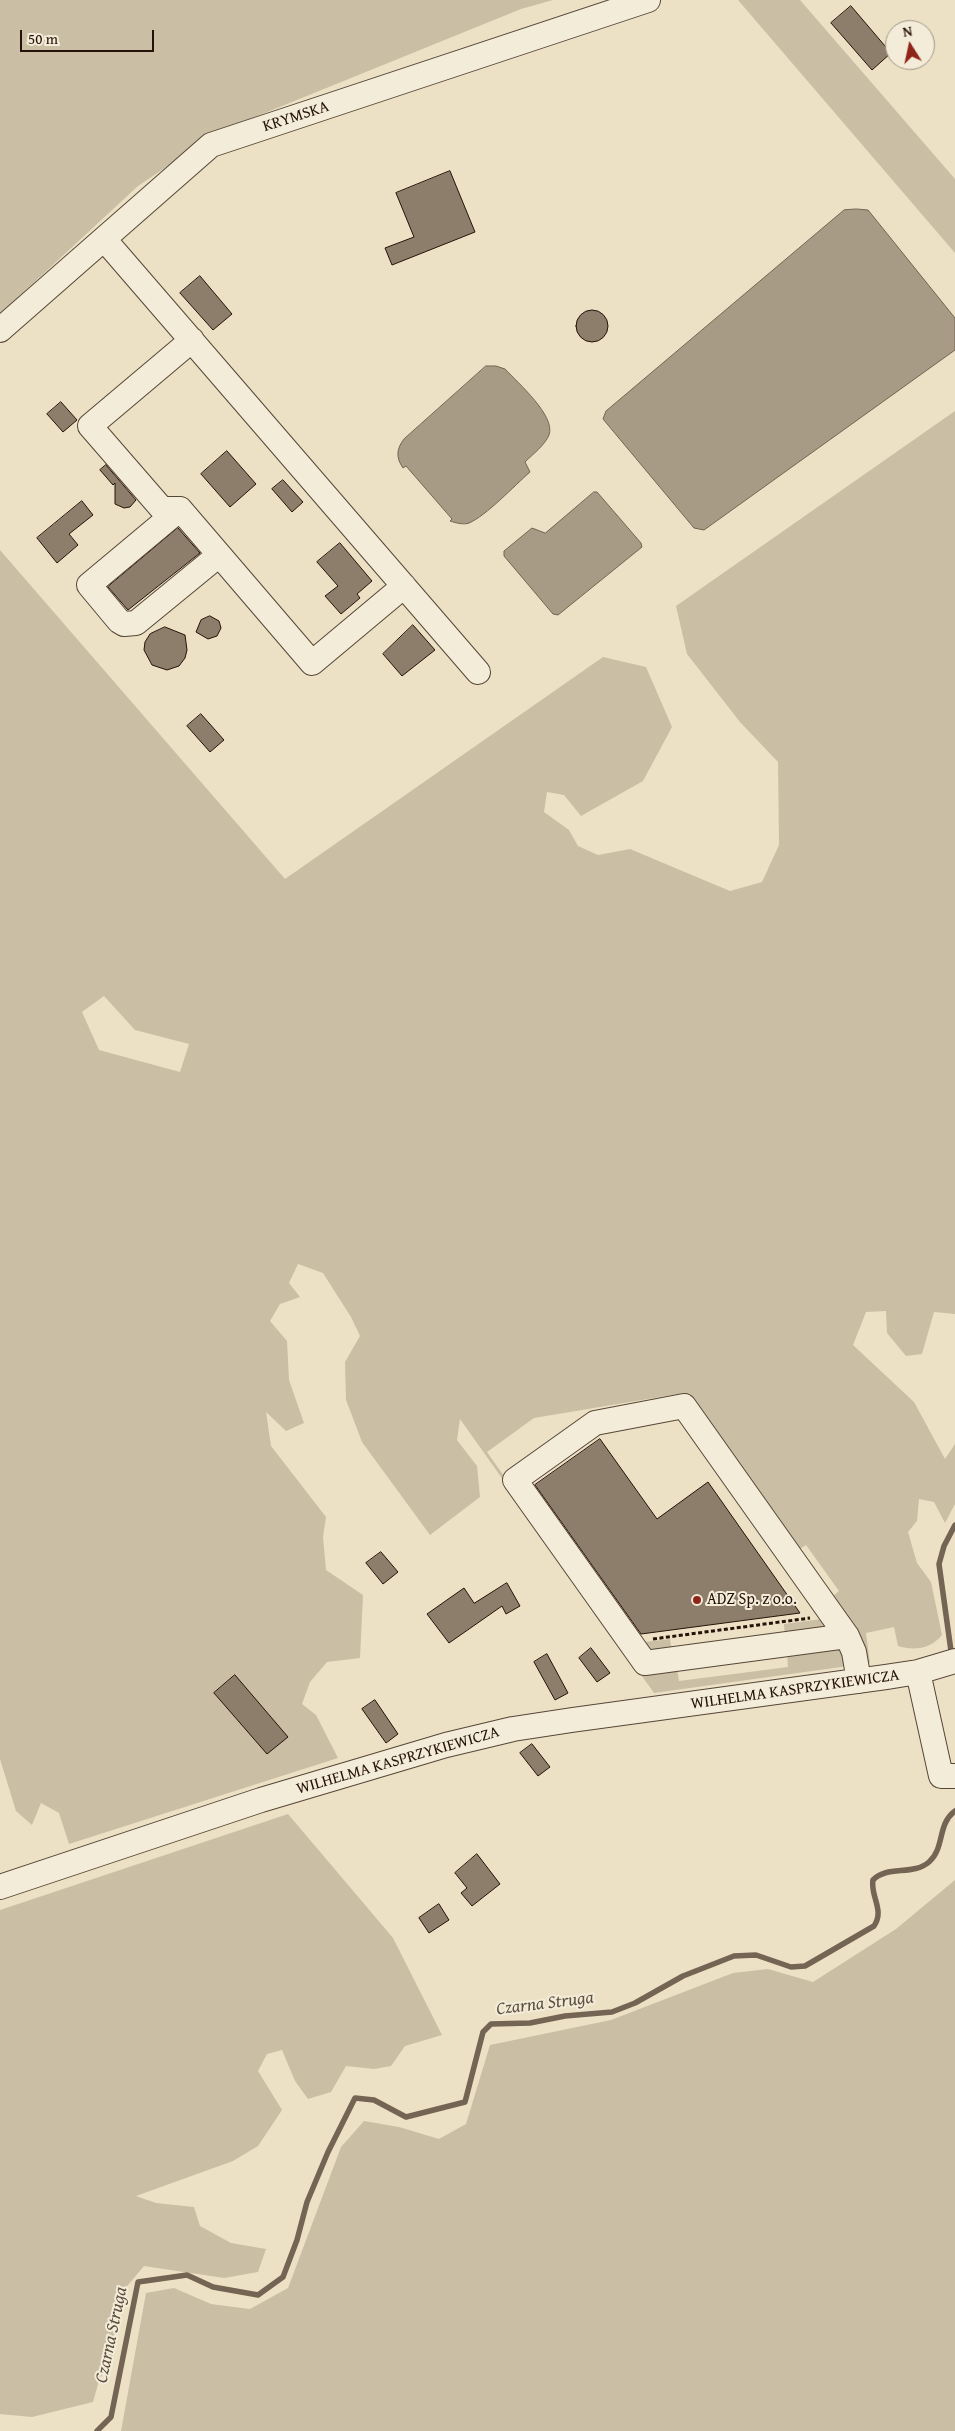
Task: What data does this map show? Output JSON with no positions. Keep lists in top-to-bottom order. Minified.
{"streets":{"street":["KRYMSKA","WILHELMA KASPRZYKIEWICZA"]},"water":["Czarna Struga"],"places":["ADZ Sp. z o.o."],"scale_bar":"50 m","north":"top"}
